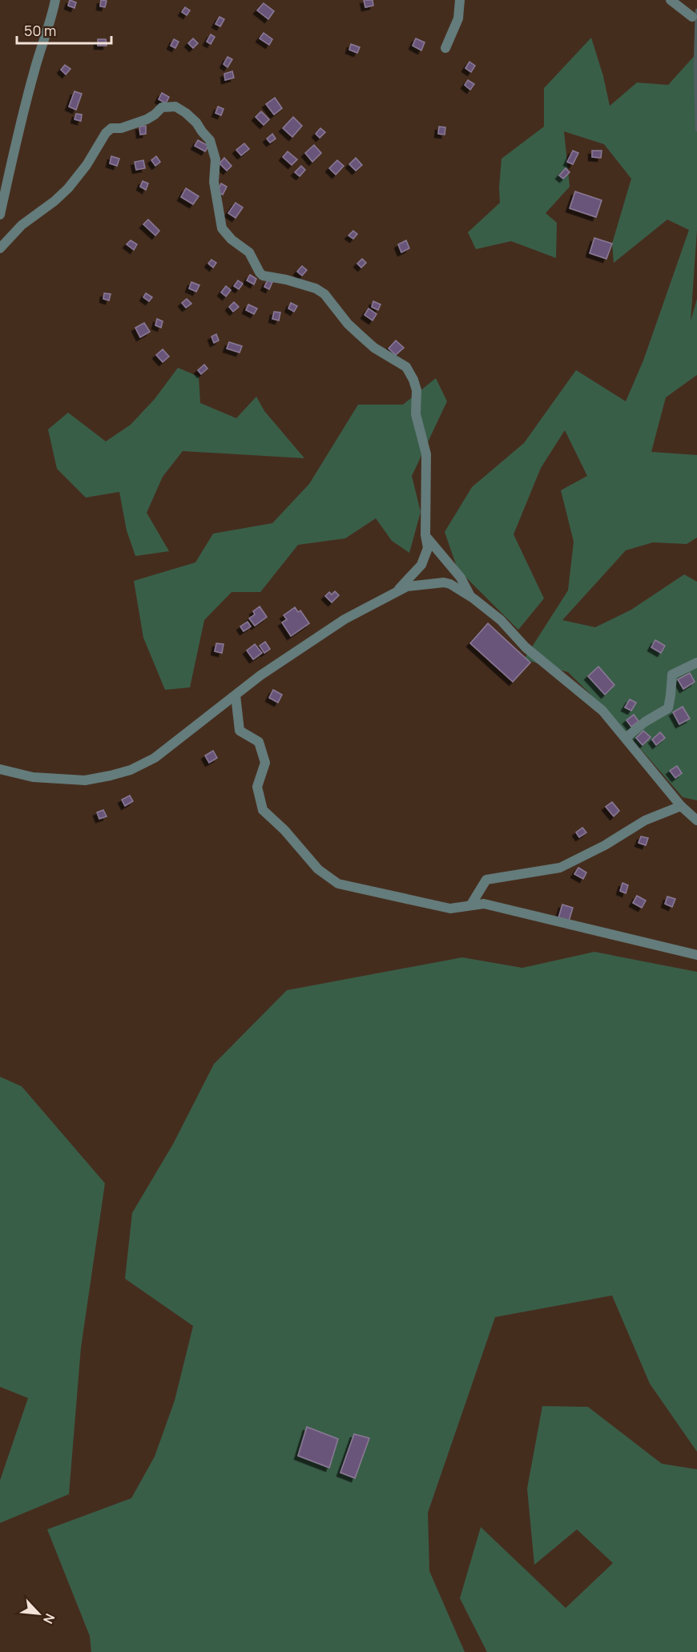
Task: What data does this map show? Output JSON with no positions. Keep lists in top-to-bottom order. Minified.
{"scale_bar":"50 m","north":"bottom right"}
